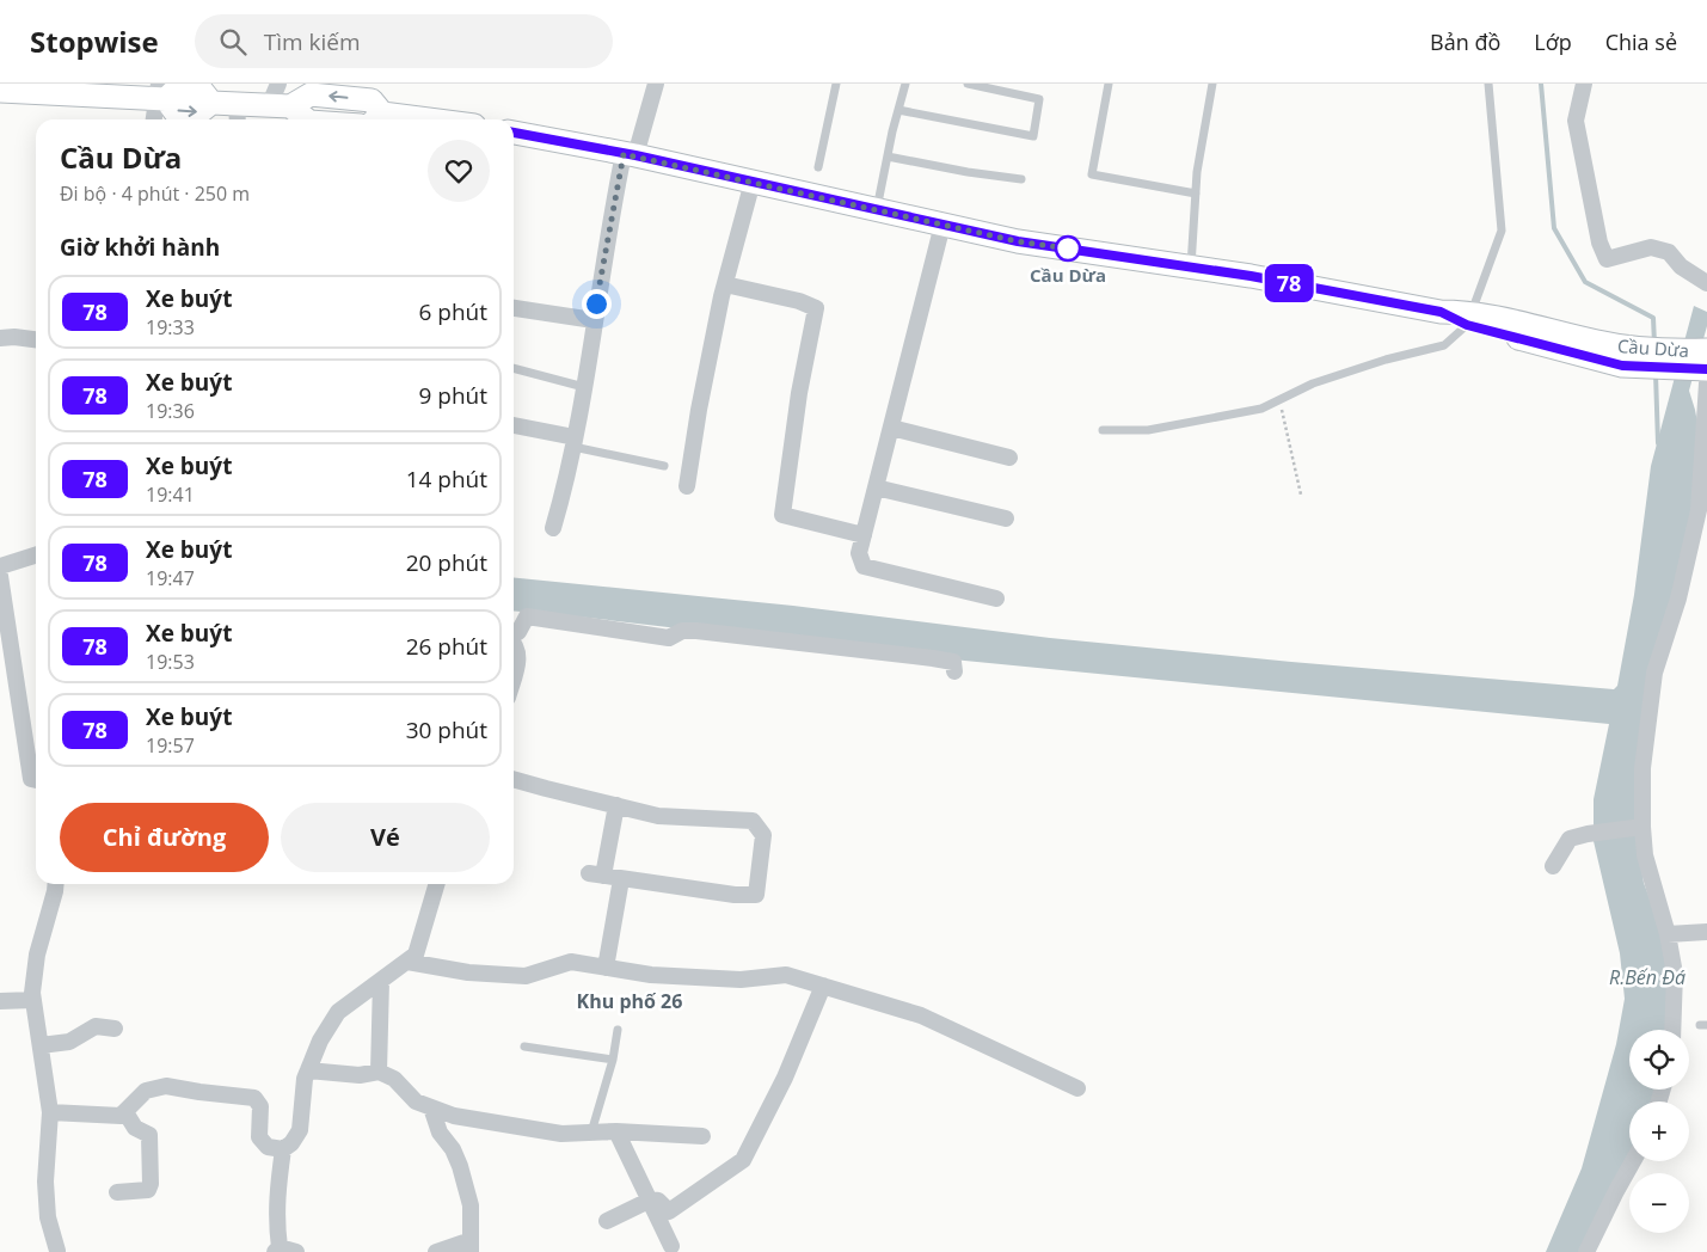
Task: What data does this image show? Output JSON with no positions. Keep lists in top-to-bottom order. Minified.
{"streets":{"main road":["Cầu Dừa"]},"districts":["Khu phố 26"],"water":["R.Bến Đá"],"places":["Cầu Dừa"],"lines":["bus line 78"],"page":{"header":"Stopwise","search":"Tìm kiếm","nav":["Bản đồ","Lớp","Chia sẻ"],"on_map":"78","heading":[["Cầu Dừa","Đi bộ · 4 phút · 250 m"],"Giờ khởi hành"],"list":[{"mark":"78","name":"Xe buýt","note":"19:33","value":"6 phút"},{"mark":"78","name":"Xe buýt","note":"19:36","value":"9 phút"},{"mark":"78","name":"Xe buýt","note":"19:41","value":"14 phút"},{"mark":"78","name":"Xe buýt","note":"19:47","value":"20 phút"},{"mark":"78","name":"Xe buýt","note":"19:53","value":"26 phút"},{"mark":"78","name":"Xe buýt","note":"19:57","value":"30 phút"}],"buttons":["Chỉ đường","Vé"],"map_buttons":["+","−"]}}
